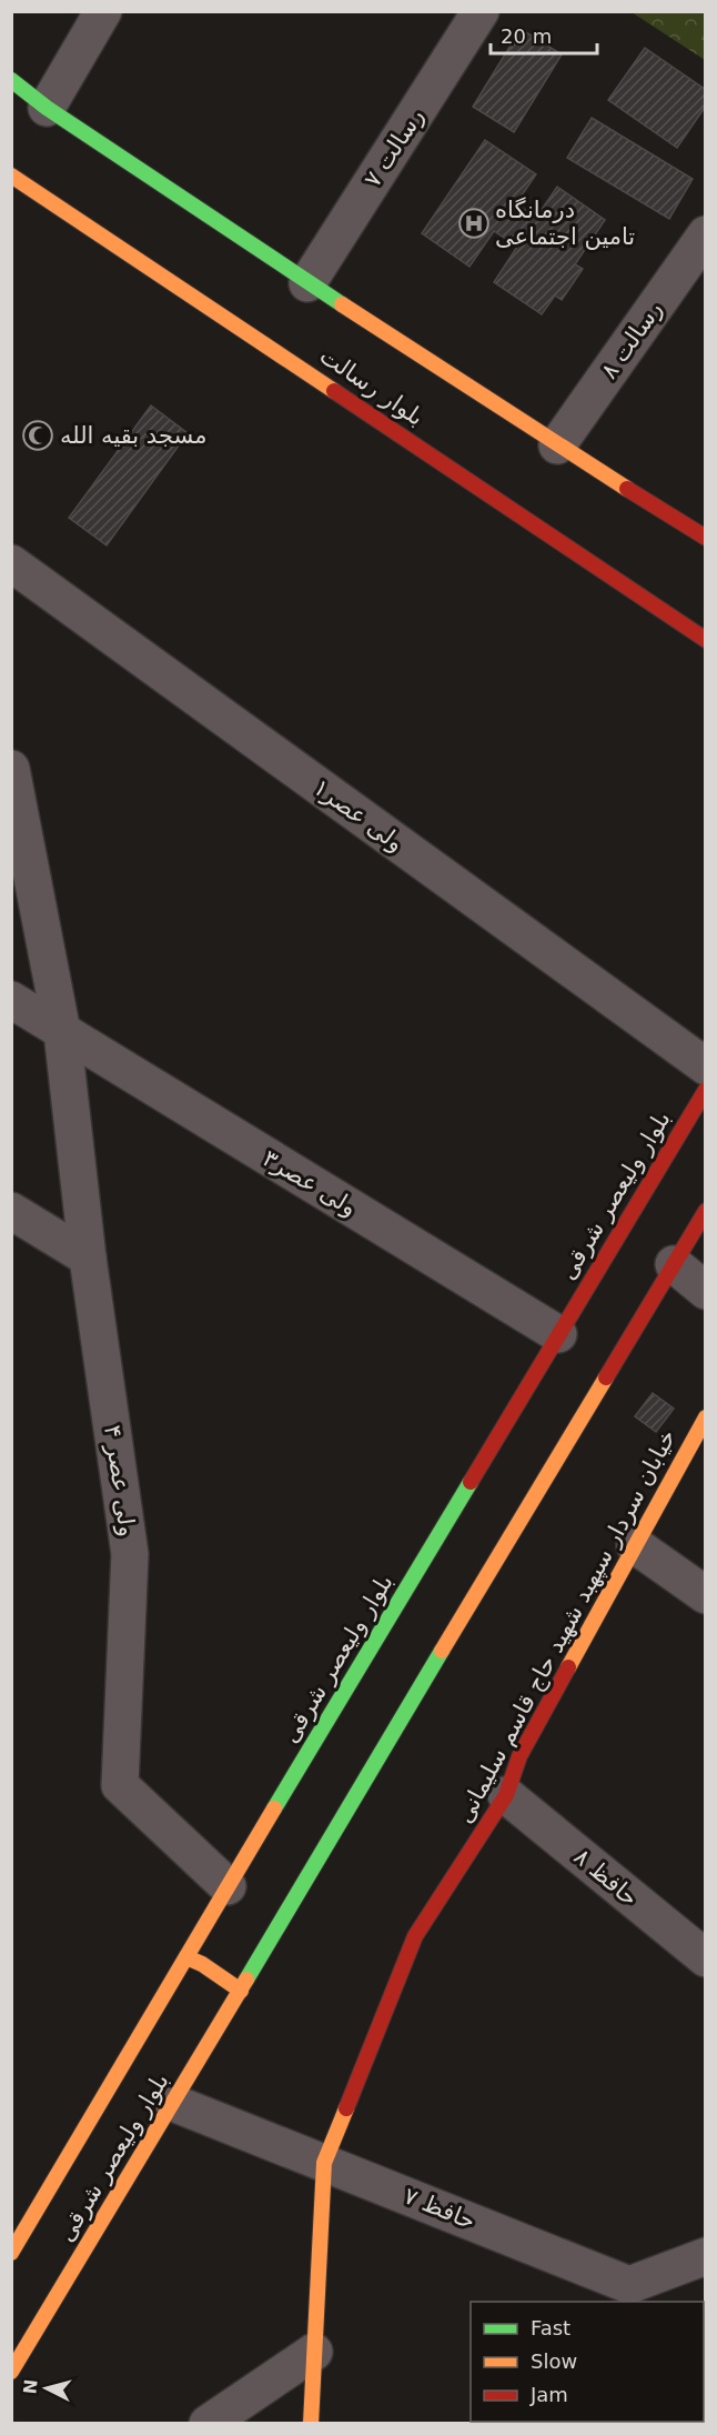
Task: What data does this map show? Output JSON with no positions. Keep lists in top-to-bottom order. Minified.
{"streets":{"main road":["بلوار رسالت","بلوار ولیعصر شرقی","خیابان سردار سپهبد شهید حاج قاسم سلیمانی"],"street":["رسالت ۷","رسالت ۸","ولی عصر۱","ولی عصر۳","ولی عصر ۴","حافظ ۸","حافظ ۷"]},"crossings":[["ولی عصر۳","بلوار ولیعصر شرقی"],["ولی عصر۳","ولی عصر ۴"],["بلوار ولیعصر شرقی","ولی عصر ۴"],["بلوار ولیعصر شرقی","حافظ ۷"],["خیابان سردار سپهبد شهید حاج قاسم سلیمانی","حافظ ۸"],["خیابان سردار سپهبد شهید حاج قاسم سلیمانی","حافظ ۷"]],"places":{"hospital":["درمانگاه تامین اجتماعی"],"mosque":["مسجد بقیه الله"]},"legend":["Fast","Slow","Jam"],"scale_bar":"20 m","north":"left"}
